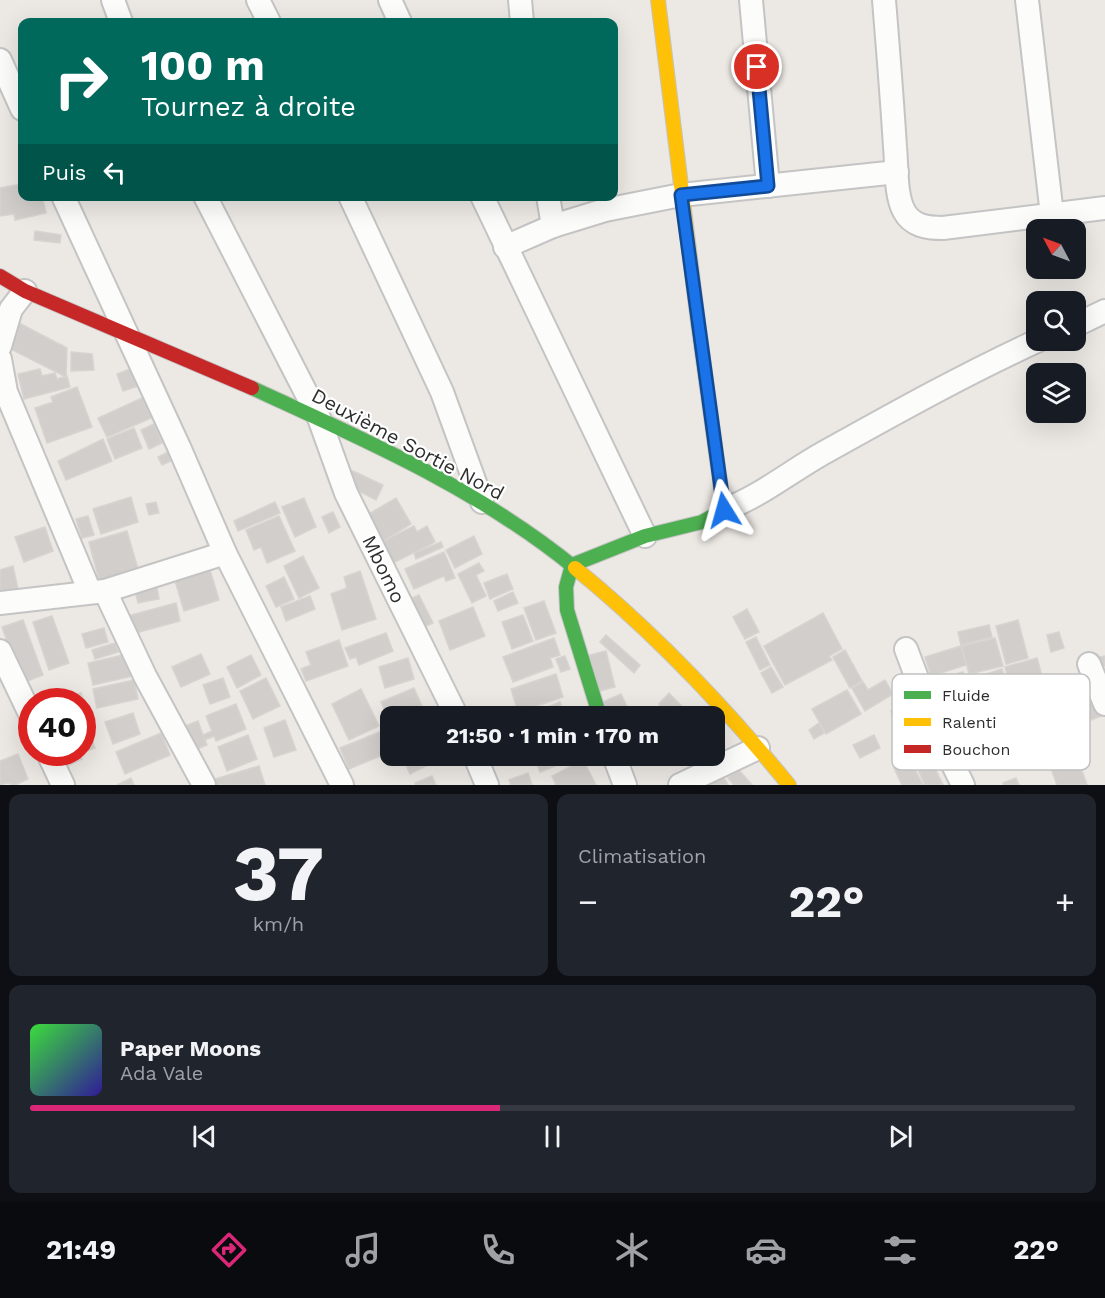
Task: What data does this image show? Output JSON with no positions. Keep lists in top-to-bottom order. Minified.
{"streets":{"main road":["Deuxième Sortie Nord"],"street":["Mbomo"]},"crossings":[["Deuxième Sortie Nord","Mbomo"]],"legend":["Fluide","Ralenti","Bouchon"],"north":"top left","page":{"turn":["100 m","Tournez à droite"],"then":"Puis","limit":"40","trip":"21:50 · 1 min · 170 m","tile":[["37","km/h"],"Climatisation"],"heat":["−","22°","+"],"song":["Paper Moons","Ada Vale"],"tabs":["21:49","22°"]}}
